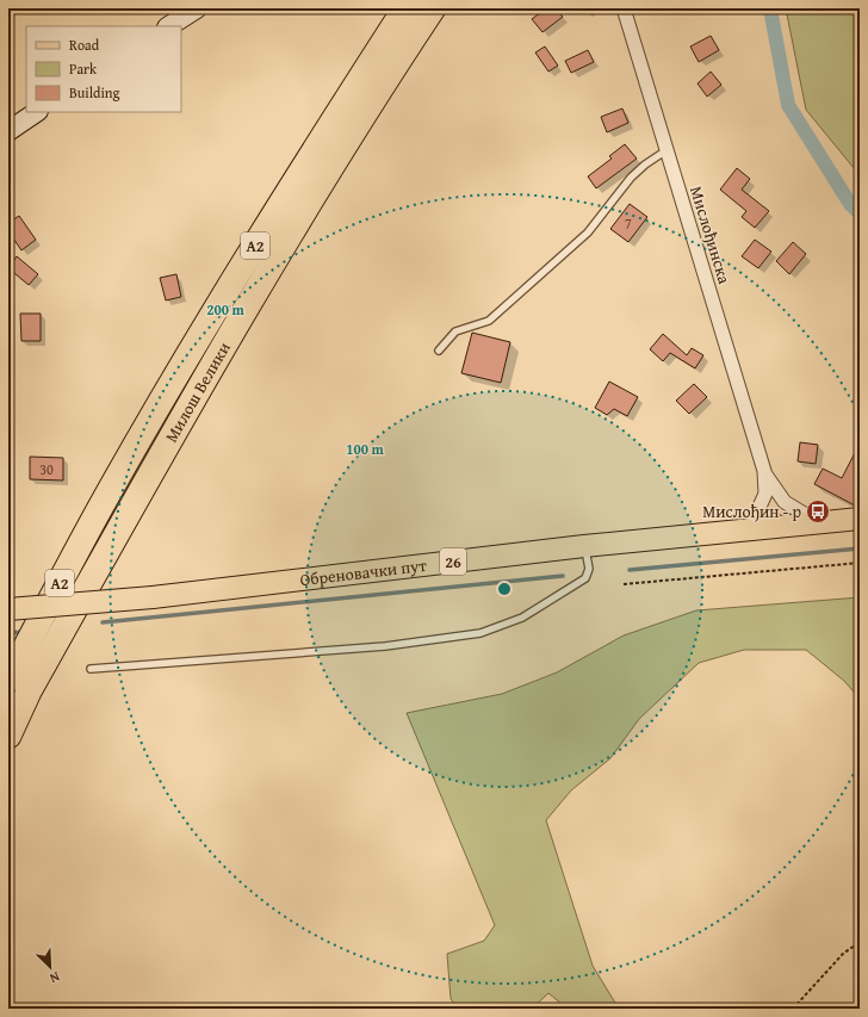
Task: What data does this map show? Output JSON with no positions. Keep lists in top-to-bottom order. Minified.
{"streets":{"highway":["A2","Милош Велики"],"main road":["26","Обреновачки пут"],"street":["Мислођинска"]},"crossings":[["Мислођинска","Обреновачки пут"]],"places":{"bus stop":["Мислођин - р"]},"house_numbers":["7","30"],"legend":["Road","Park","Building"],"north":"bottom right","rings":["200 m","100 m"]}
